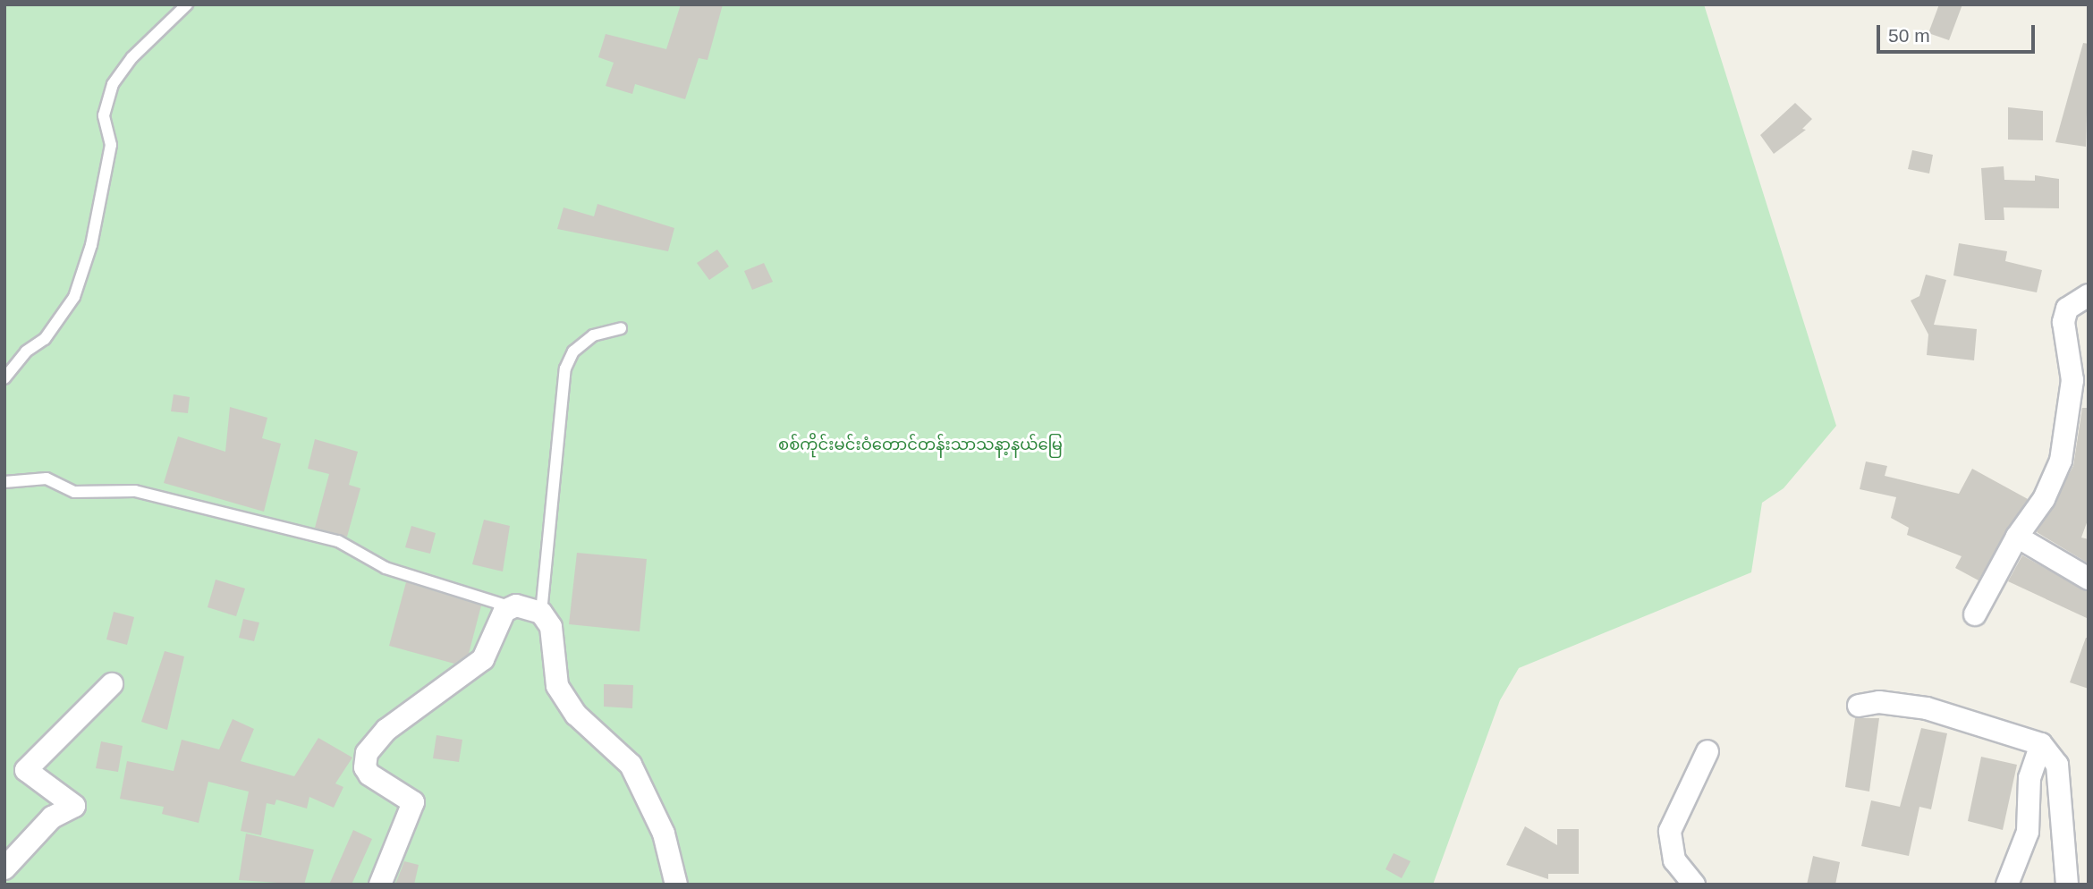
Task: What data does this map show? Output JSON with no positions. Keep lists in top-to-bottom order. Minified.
{"parks":["စစ်ကိုင်းမင်းဝံတောင်တန်းသာသနာ့နယ်မြေ"],"scale_bar":"50 m"}
